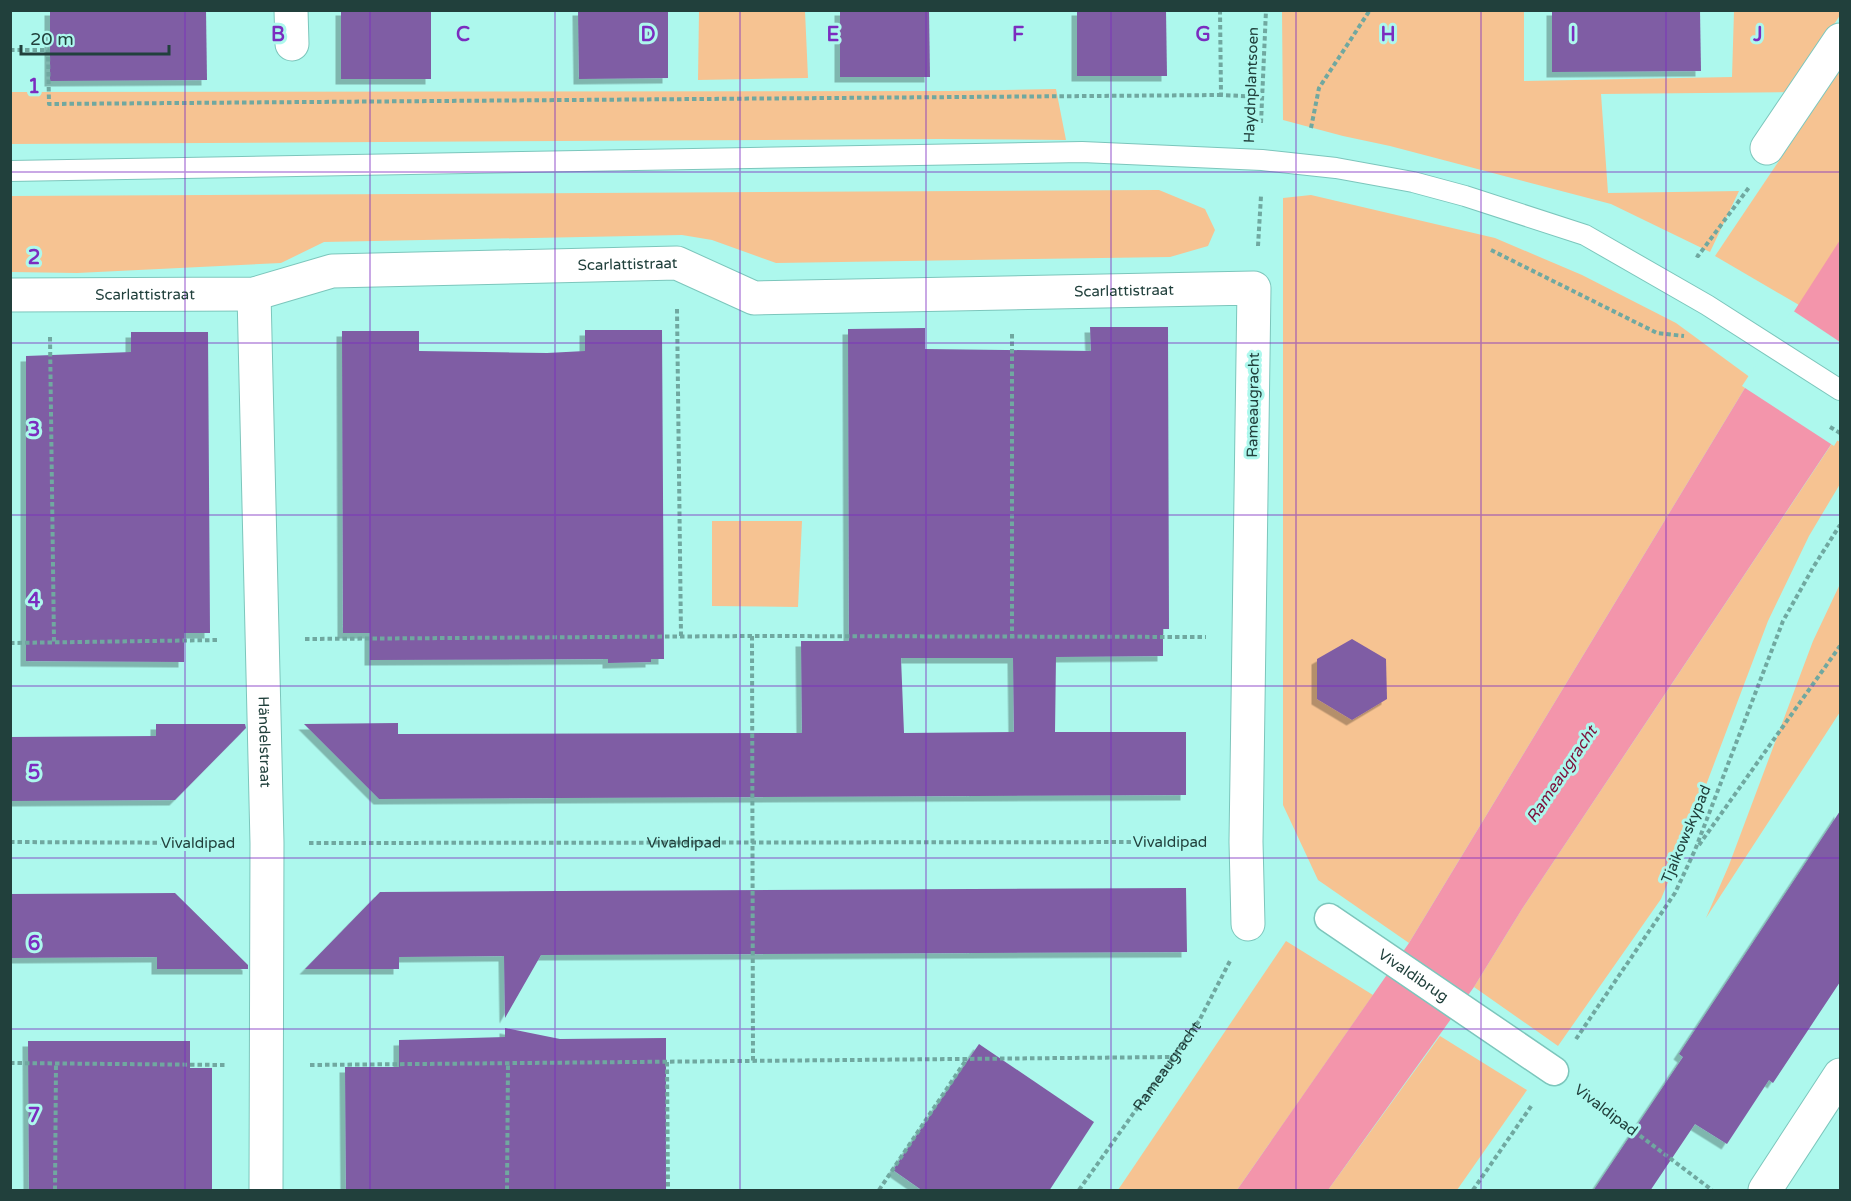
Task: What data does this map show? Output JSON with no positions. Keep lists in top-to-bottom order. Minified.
{"streets":{"street":["Scarlattistraat","Rameaugracht","Händelstraat","Vivaldibrug"],"path":["Haydnplantsoen","Tjaikowskypad","Vivaldipad"]},"crossings":[["Scarlattistraat","Rameaugracht"],["Scarlattistraat","Händelstraat"],["Rameaugracht","Vivaldipad"],["Händelstraat","Vivaldipad"],["Tjaikowskypad","Vivaldipad"],["Tjaikowskypad","Vivaldibrug"],["Vivaldipad","Vivaldibrug"]],"water":["Rameaugracht"],"scale_bar":"20 m","grid":{"columns":["B","C","D","E","F","G","H","I","J"],"rows":["1","2","3","4","5","6","7"]}}
